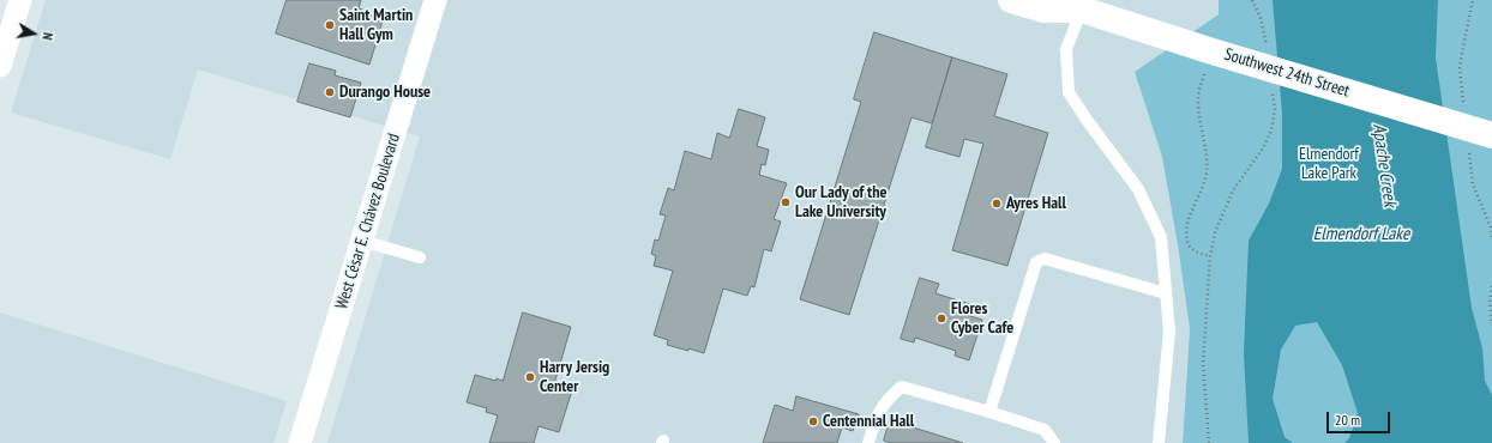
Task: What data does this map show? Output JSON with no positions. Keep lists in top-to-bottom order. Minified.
{"streets":{"main road":["Southwest 24th Street"],"street":["West César E. Chávez Boulevard"]},"water":["Apache Creek","Elmendorf Lake"],"parks":["Elmendorf Lake Park"],"places":["Saint Martin Hall Gym","Durango House","Our Lady of the Lake University","Ayres Hall","Flores Cyber Cafe","Harry Jersig Center","Centennial Hall"],"scale_bar":"20 m","north":"right"}
